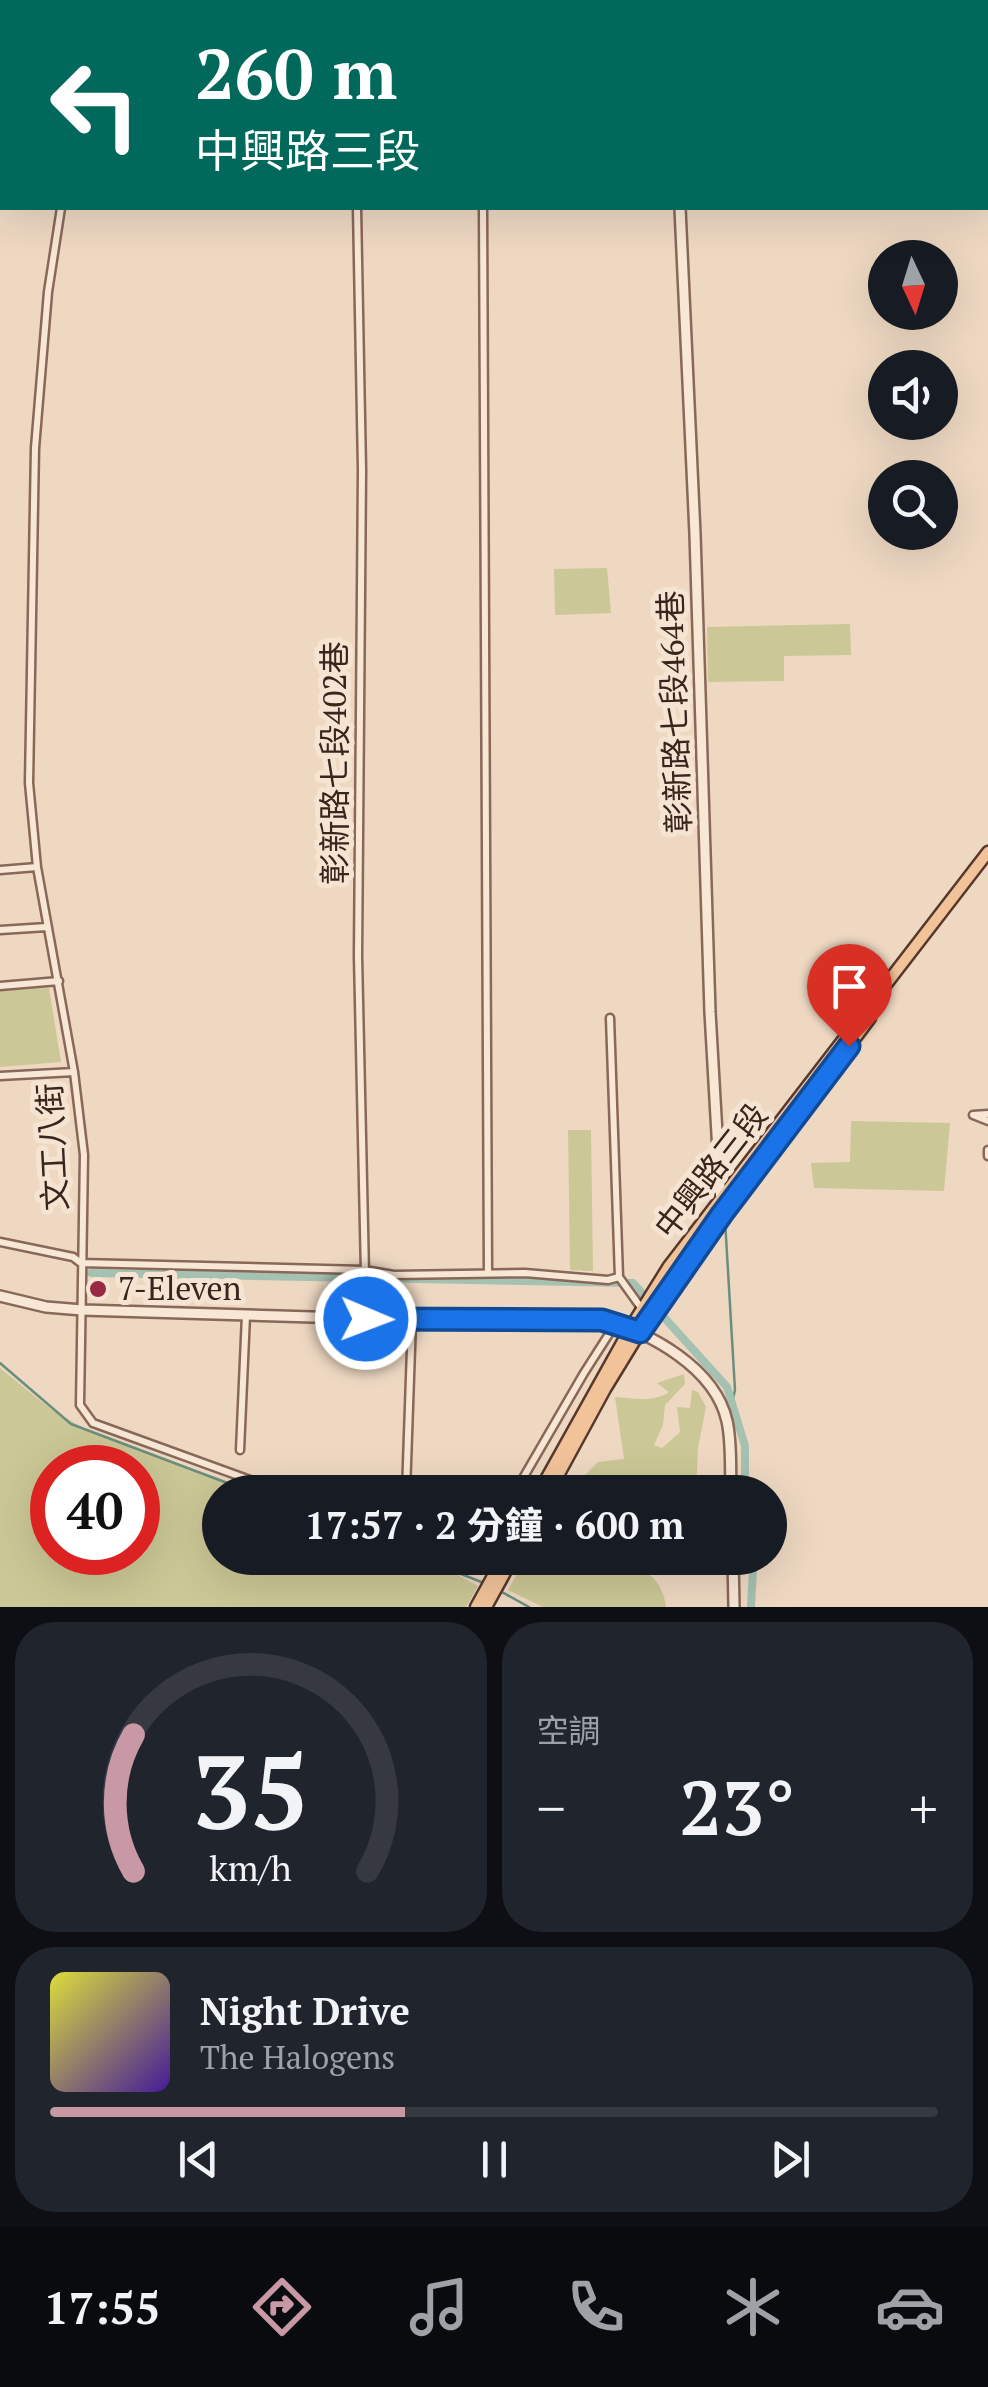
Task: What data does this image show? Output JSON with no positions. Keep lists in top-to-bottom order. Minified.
{"streets":{"main road":["中興路三段"],"street":["彰新路七段464巷","彰新路七段402巷","文工八街"]},"crossings":[["彰新路七段464巷","中興路三段"]],"places":["7-Eleven"],"north":"bottom","page":{"turn":["260 m","中興路三段"],"limit":"40","trip":"17:57 · 2 分鐘 · 600 m","tile":"空調","heat":["−","23°","+"],"song":["Night Drive","The Halogens"],"tabs":"17:55","gauge":["35","km/h"]}}
